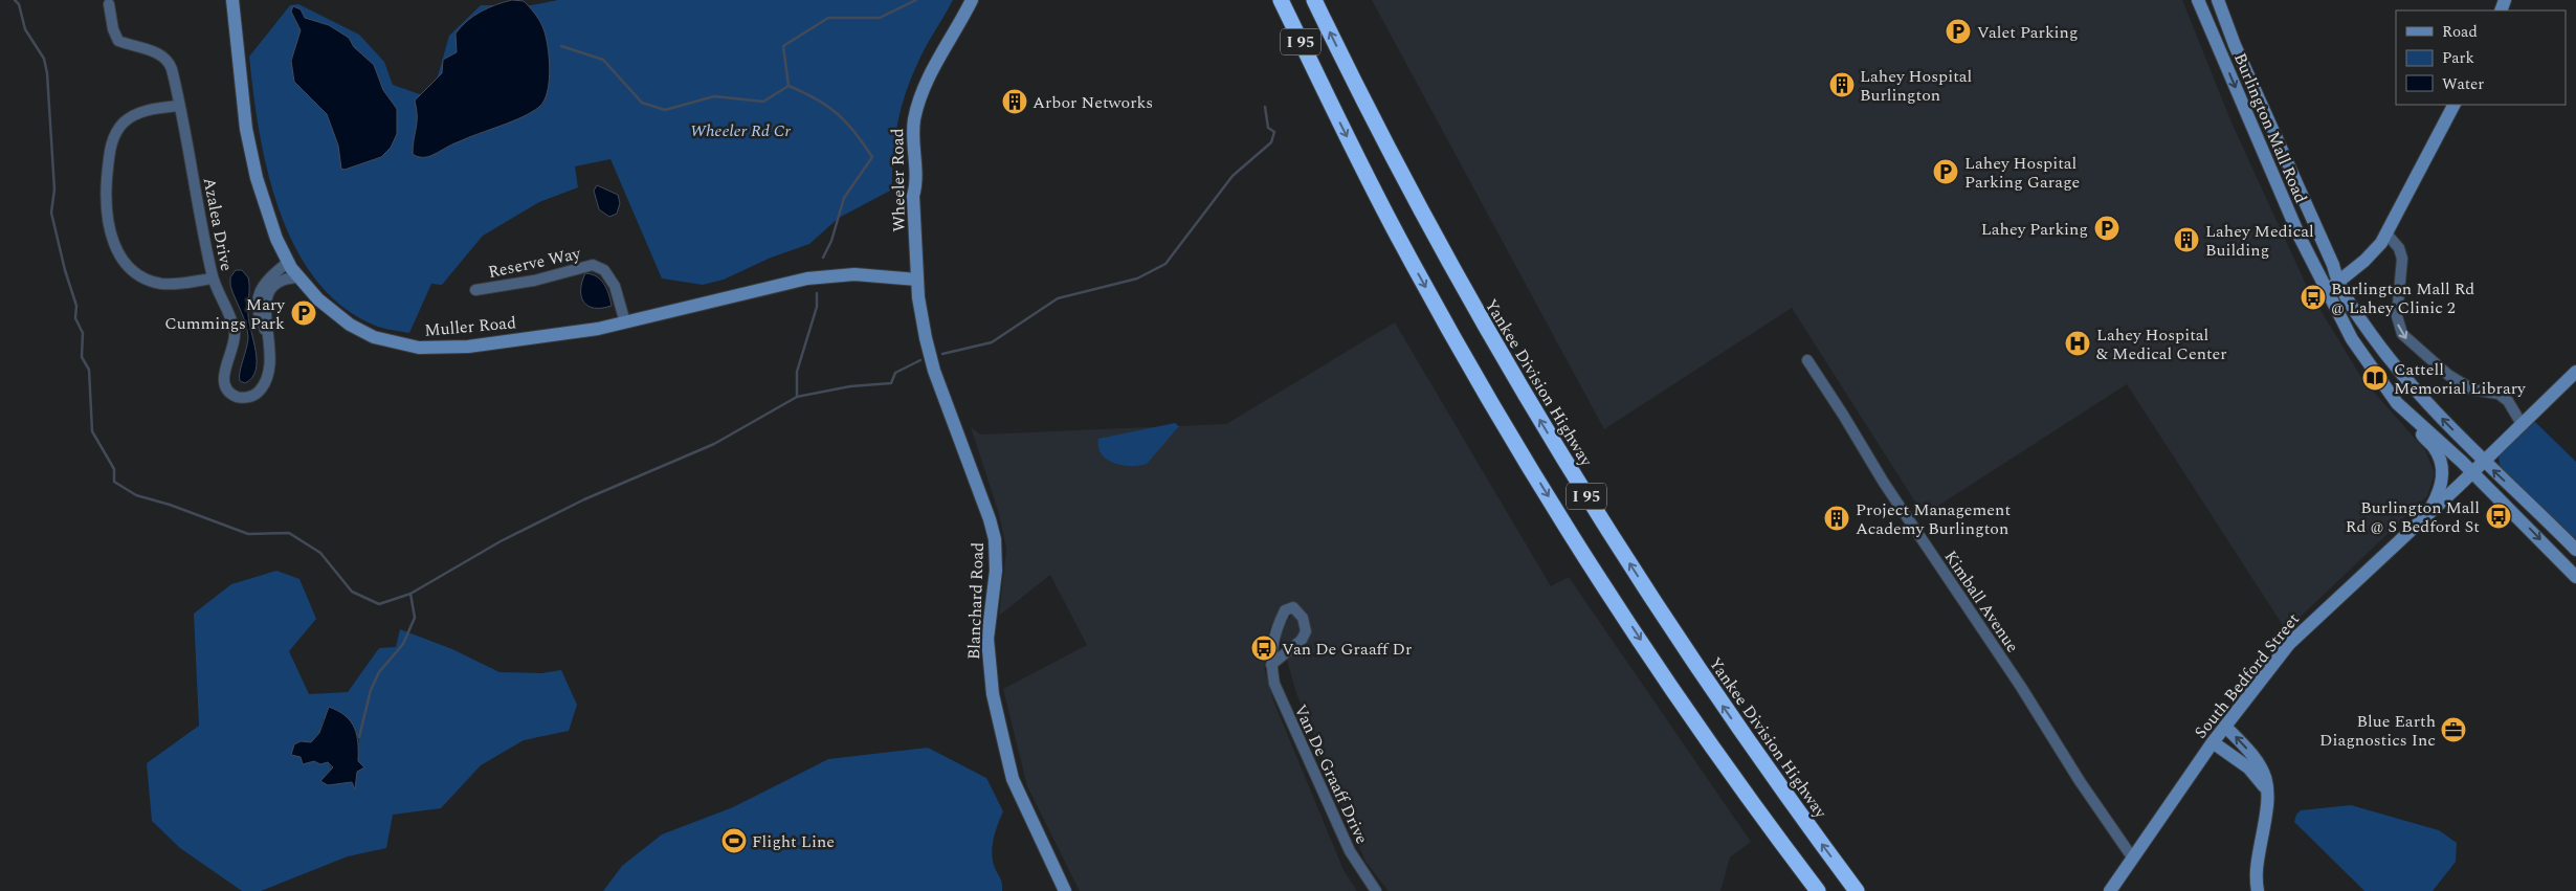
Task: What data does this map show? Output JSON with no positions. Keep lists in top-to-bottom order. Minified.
{"streets":{"highway":["I 95","Yankee Division Highway"],"main road":["Burlington Mall Road","Wheeler Road","Muller Road","Blanchard Road","South Bedford Street"],"street":["Azalea Drive","Reserve Way","Kimball Avenue","Van De Graaff Drive"]},"crossings":[["Burlington Mall Road","South Bedford Street"],["Wheeler Road","Muller Road"],["Wheeler Road","Blanchard Road"],["Azalea Drive","Muller Road"],["Reserve Way","Muller Road"],["Muller Road","Blanchard Road"],["Kimball Avenue","South Bedford Street"]],"parks":["Wheeler Rd Cr"],"places":{"parking":["Valet Parking","Lahey Hospital Parking Garage","Lahey Parking","Mary Cummings Park"],"building":["Lahey Hospital Burlington","Arbor Networks","Lahey Medical Building","Project Management Academy Burlington"],"bus stop":["Burlington Mall Rd @ Lahey Clinic 2","Burlington Mall Rd @ S Bedford St","Van De Graaff Dr"],"hospital":["Lahey Hospital & Medical Center"],"library":["Cattell Memorial Library"],"office":["Blue Earth Diagnostics Inc"],"sports":["Flight Line"]},"legend":["Road","Park","Water"]}
